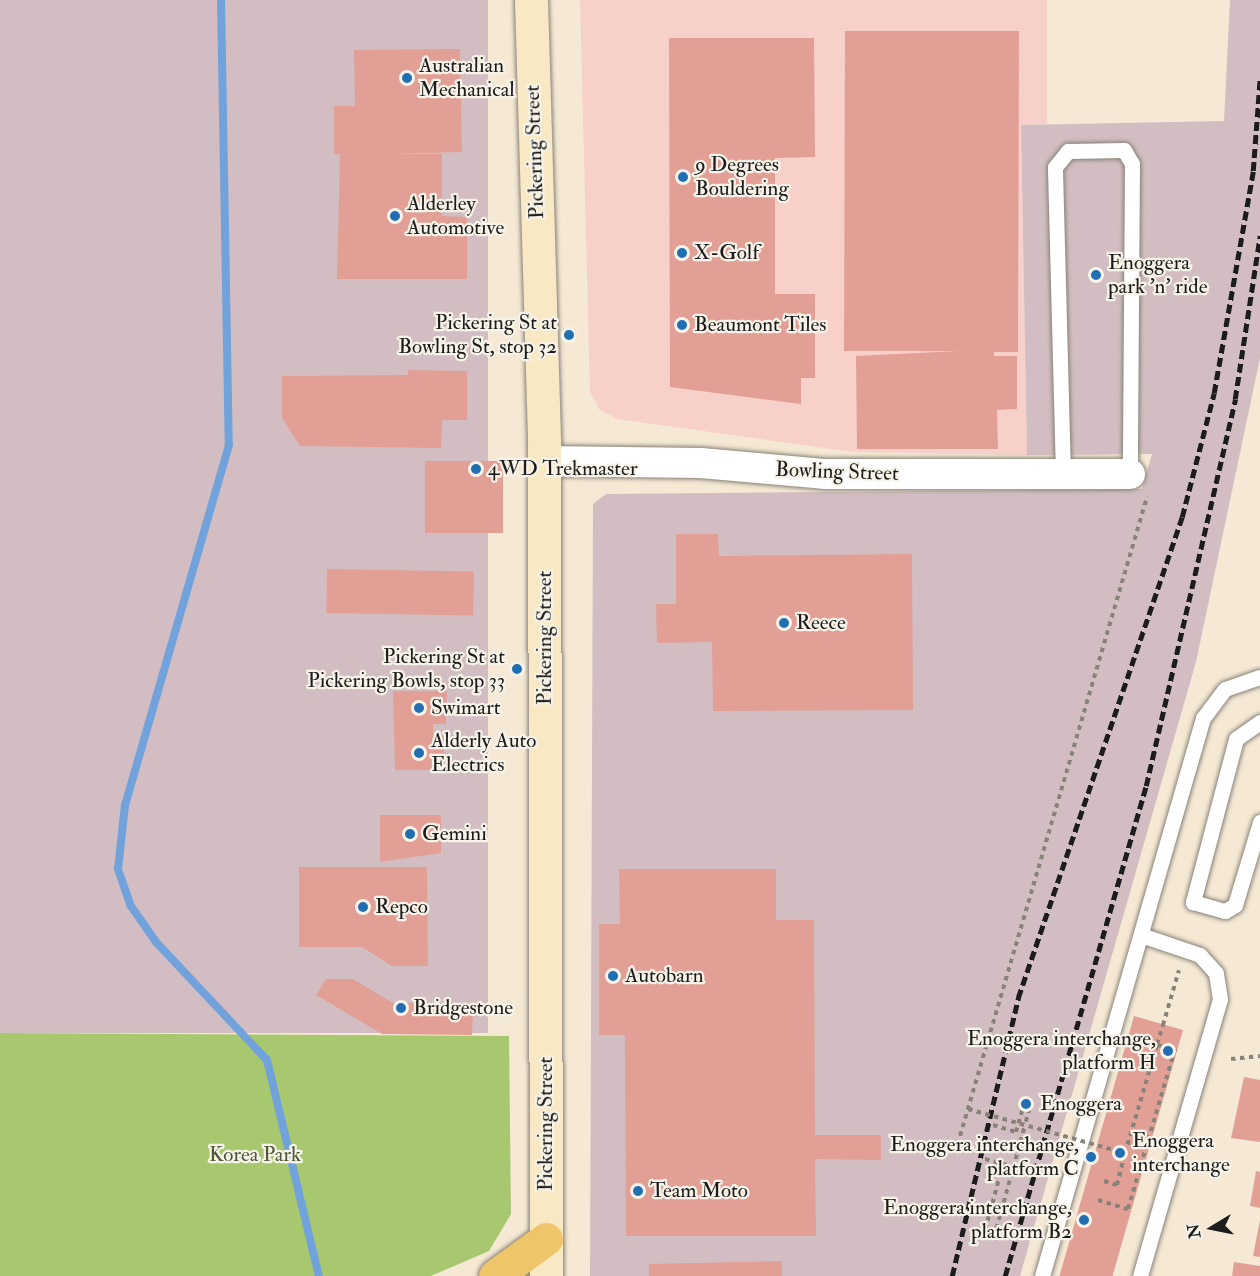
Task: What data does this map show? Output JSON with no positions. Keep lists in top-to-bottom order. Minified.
{"streets":{"main road":["Pickering Street"],"street":["Bowling Street"]},"crossings":[["Pickering Street","Bowling Street"]],"parks":["Korea Park"],"places":["Australian Mechanical","9 Degrees Bouldering","Alderley Automotive","X-Golf","Enoggera park 'n' ride","Beaumont Tiles","Pickering St at Bowling St, stop 32","4WD Trekmaster","Reece","Pickering St at Pickering Bowls, stop 33","Swimart","Alderly Auto Electrics","Gemini","Repco","Autobarn","Bridgestone","Enoggera interchange, platform H","Enoggera","Enoggera interchange","Enoggera interchange, platform C","Team Moto","Enoggera interchange, platform B2"],"north":"left"}
